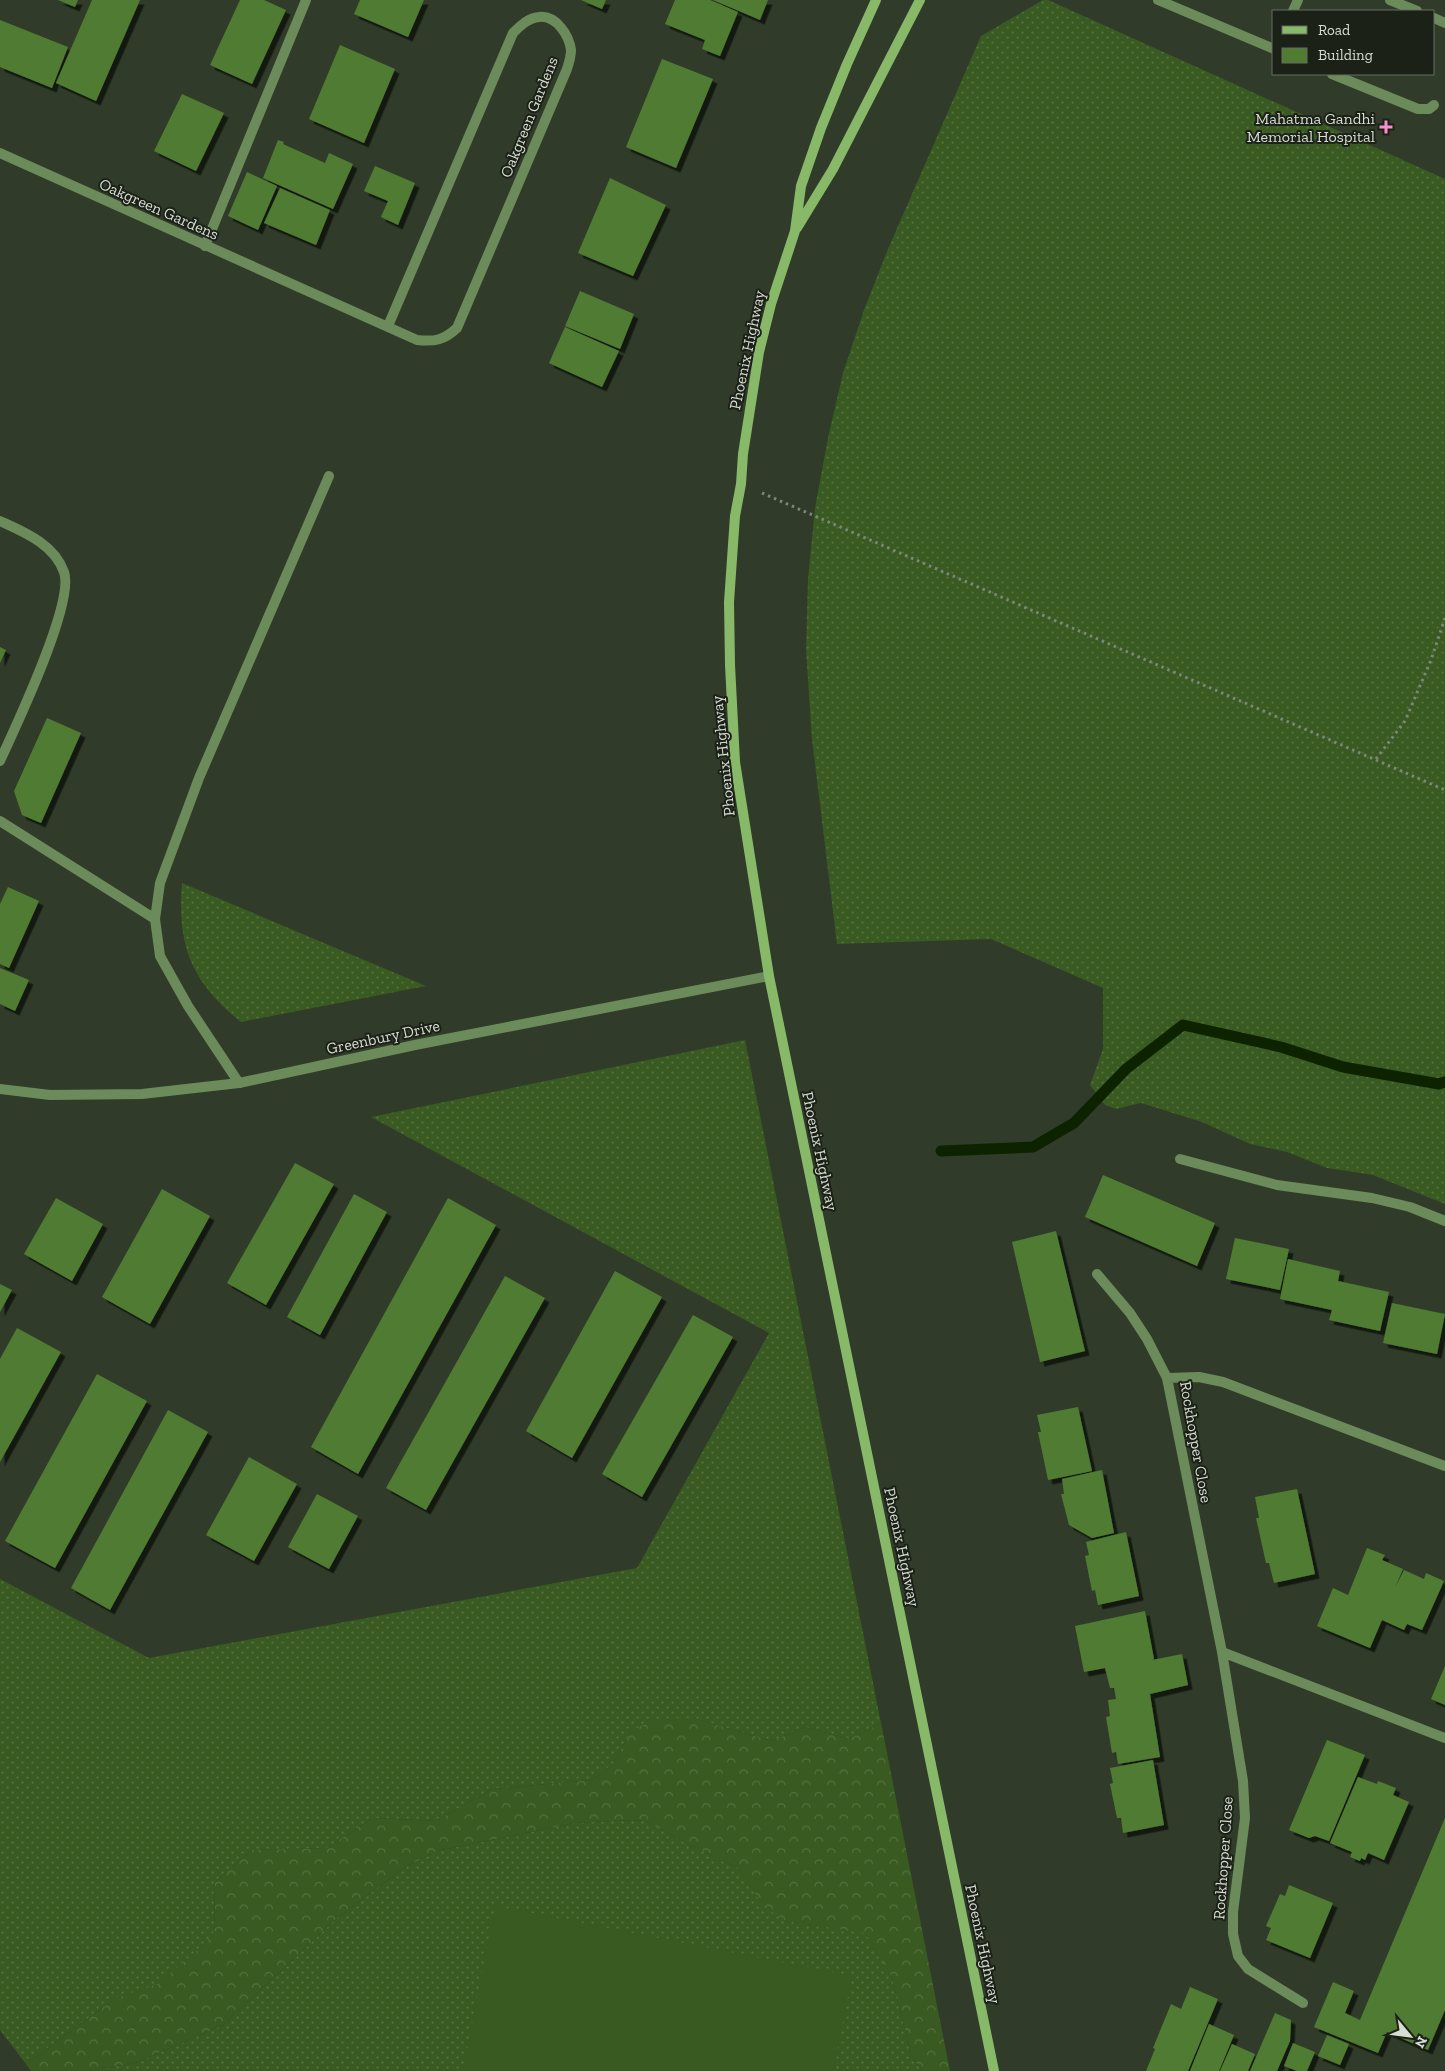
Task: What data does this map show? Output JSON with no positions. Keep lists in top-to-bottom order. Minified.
{"streets":{"main road":["Phoenix Highway"],"street":["Oakgreen Gardens","Greenbury Drive","Rockhopper Close"]},"crossings":[["Phoenix Highway","Greenbury Drive"]],"places":{"health":["Mahatma Gandhi Memorial Hospital"]},"legend":["Road","Building"],"north":"bottom right"}
